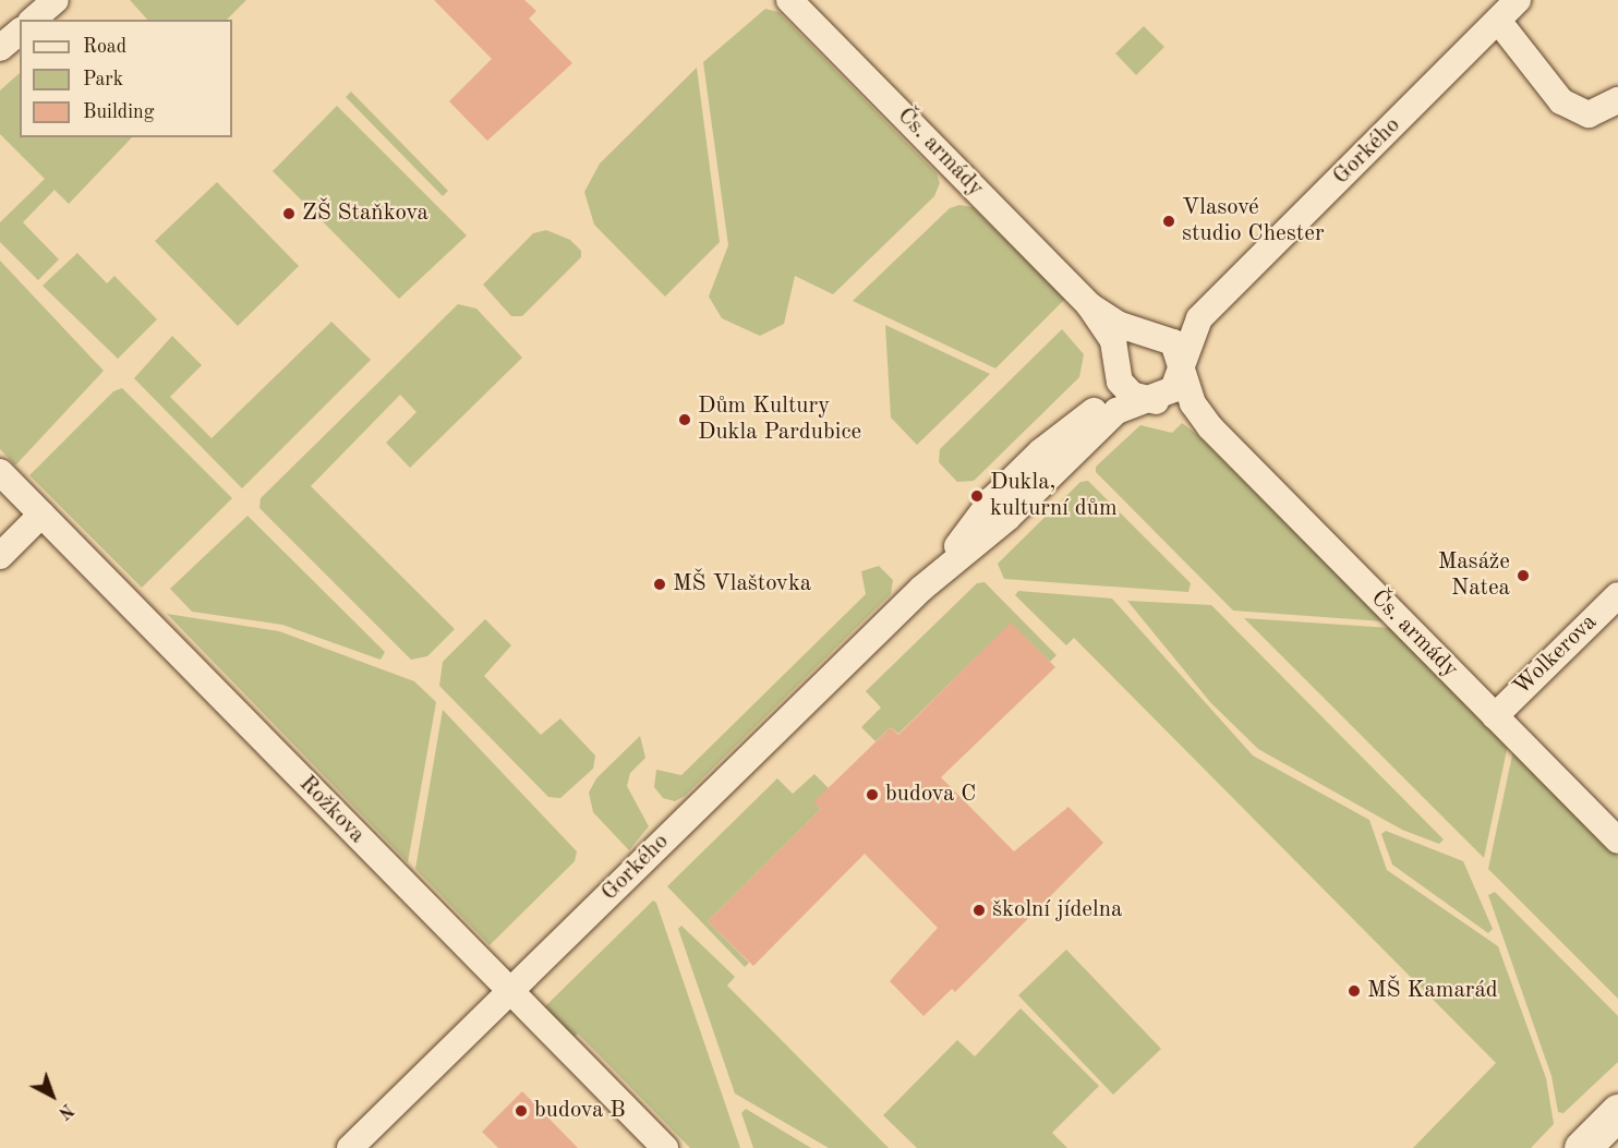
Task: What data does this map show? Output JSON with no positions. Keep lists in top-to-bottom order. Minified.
{"streets":{"street":["Gorkého","Čs. armády","Wolkerova","Rožkova"]},"crossings":[["Gorkého","Čs. armády"],["Gorkého","Rožkova"],["Čs. armády","Wolkerova"]],"places":["ZŠ Staňkova","Vlasové studio Chester","Dům Kultury Dukla Pardubice","Dukla, kulturní dům","Masáže Natea","MŠ Vlaštovka","budova C","školní jídelna","MŠ Kamarád","budova B"],"legend":["Road","Park","Building"],"north":"bottom right"}
